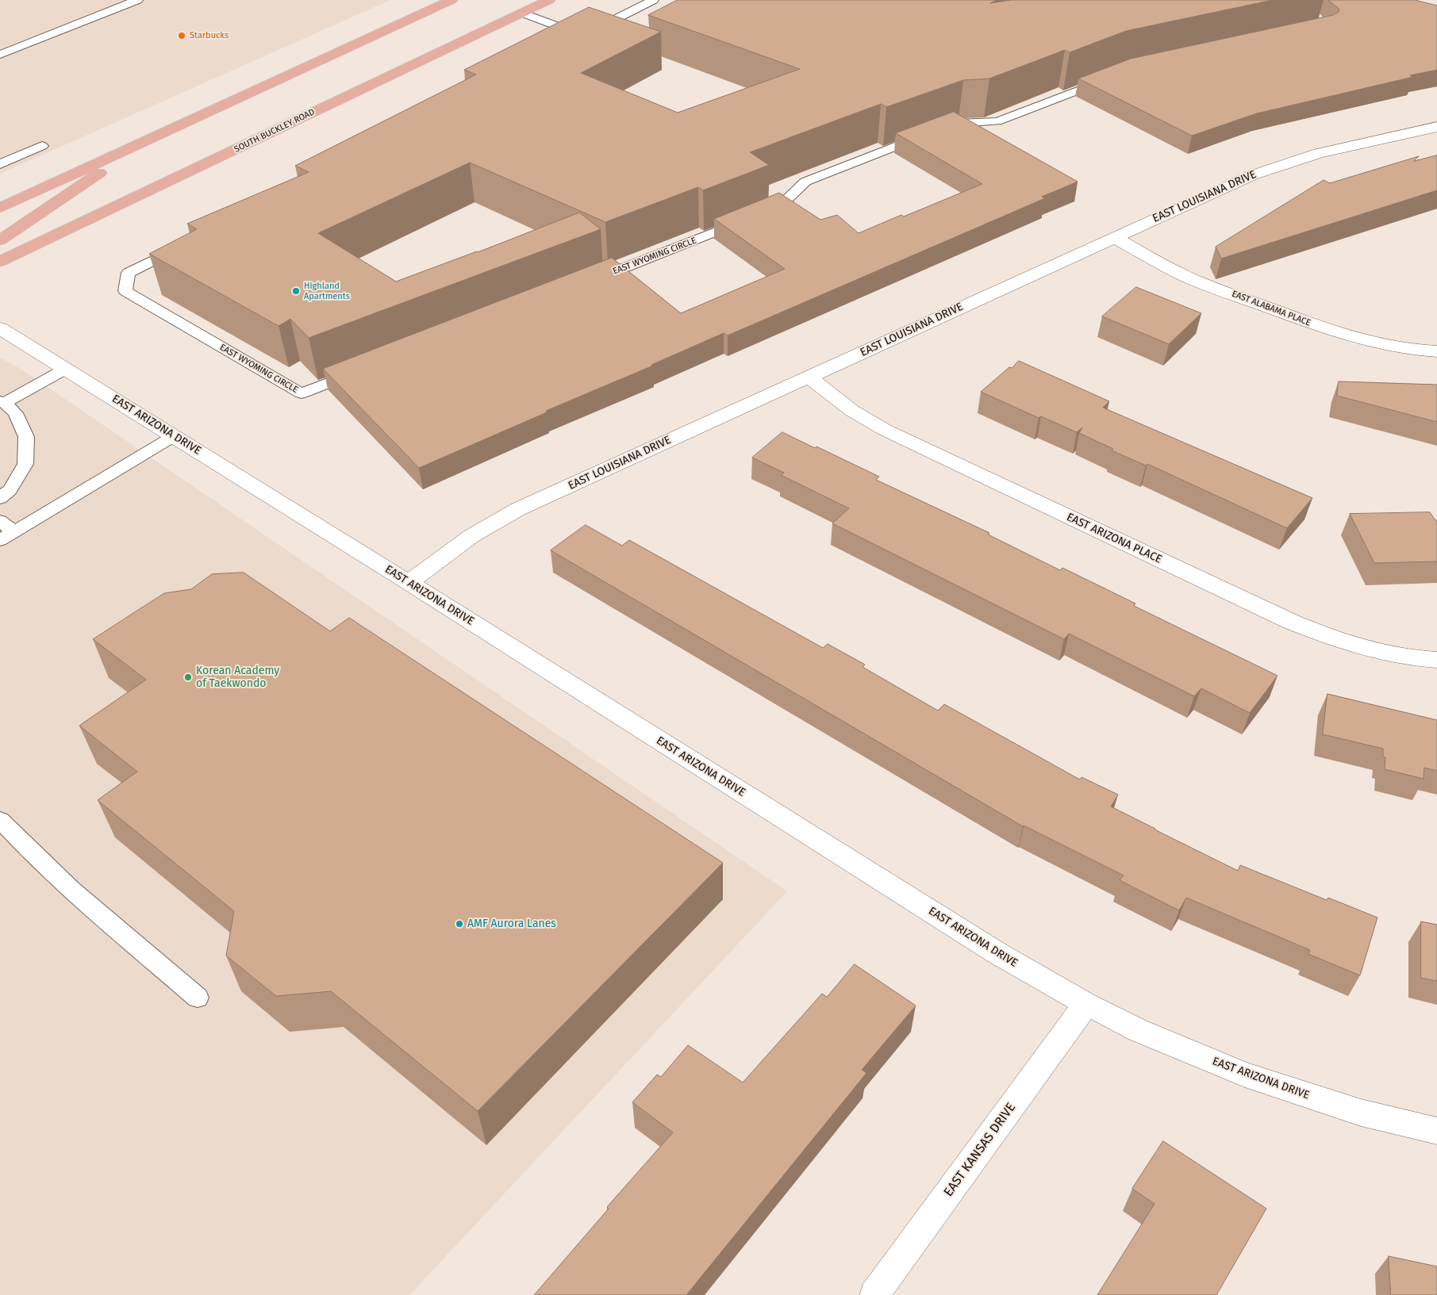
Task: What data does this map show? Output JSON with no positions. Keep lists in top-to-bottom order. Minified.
{"streets":{"main road":["SOUTH BUCKLEY ROAD"],"street":["EAST LOUISIANA DRIVE","EAST ALABAMA PLACE","EAST ARIZONA DRIVE","EAST ARIZONA PLACE","EAST KANSAS DRIVE"],"lane":["EAST WYOMING CIRCLE"]},"crossings":[["EAST LOUISIANA DRIVE","EAST ALABAMA PLACE"],["EAST LOUISIANA DRIVE","EAST ARIZONA DRIVE"],["EAST LOUISIANA DRIVE","EAST ARIZONA PLACE"],["EAST ARIZONA DRIVE","EAST KANSAS DRIVE"]],"places":["Starbucks","Highland Apartments","Korean Academy of Taekwondo","AMF Aurora Lanes"]}
